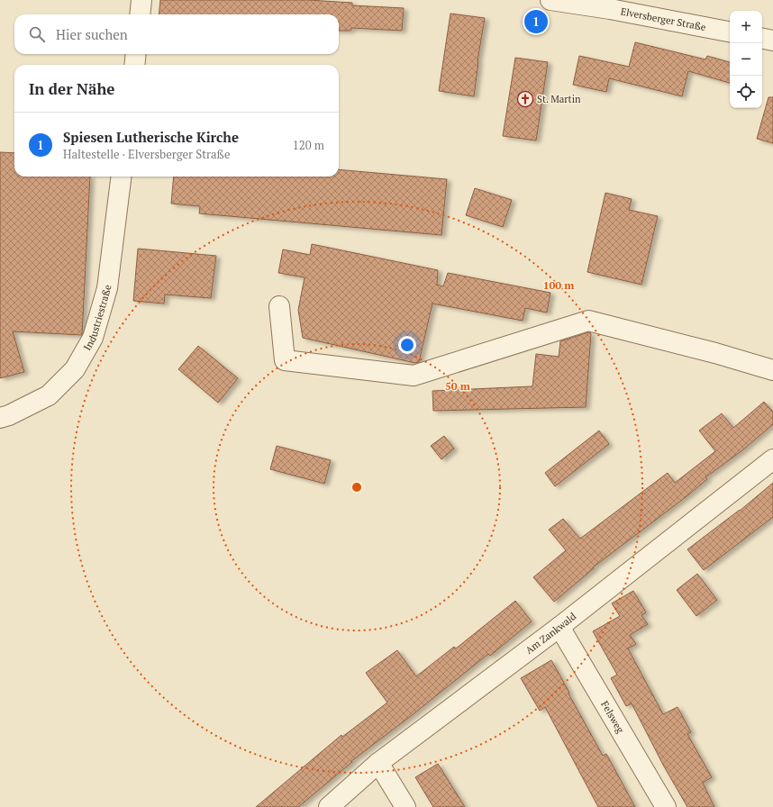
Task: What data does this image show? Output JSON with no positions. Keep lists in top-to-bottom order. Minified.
{"streets":{"street":["Elversberger Straße","Industriestraße","Am Zankwald","Felsweg"]},"crossings":[["Am Zankwald","Felsweg"]],"places":{"church":["St. Martin"]},"page":{"pins":"1","map_buttons":["+","−"],"search":"Hier suchen","heading":"In der Nähe","list":[{"mark":"1","name":"Spiesen Lutherische Kirche","note":"Haltestelle · Elversberger Straße","value":"120 m"}]},"rings":["100 m","50 m"]}
